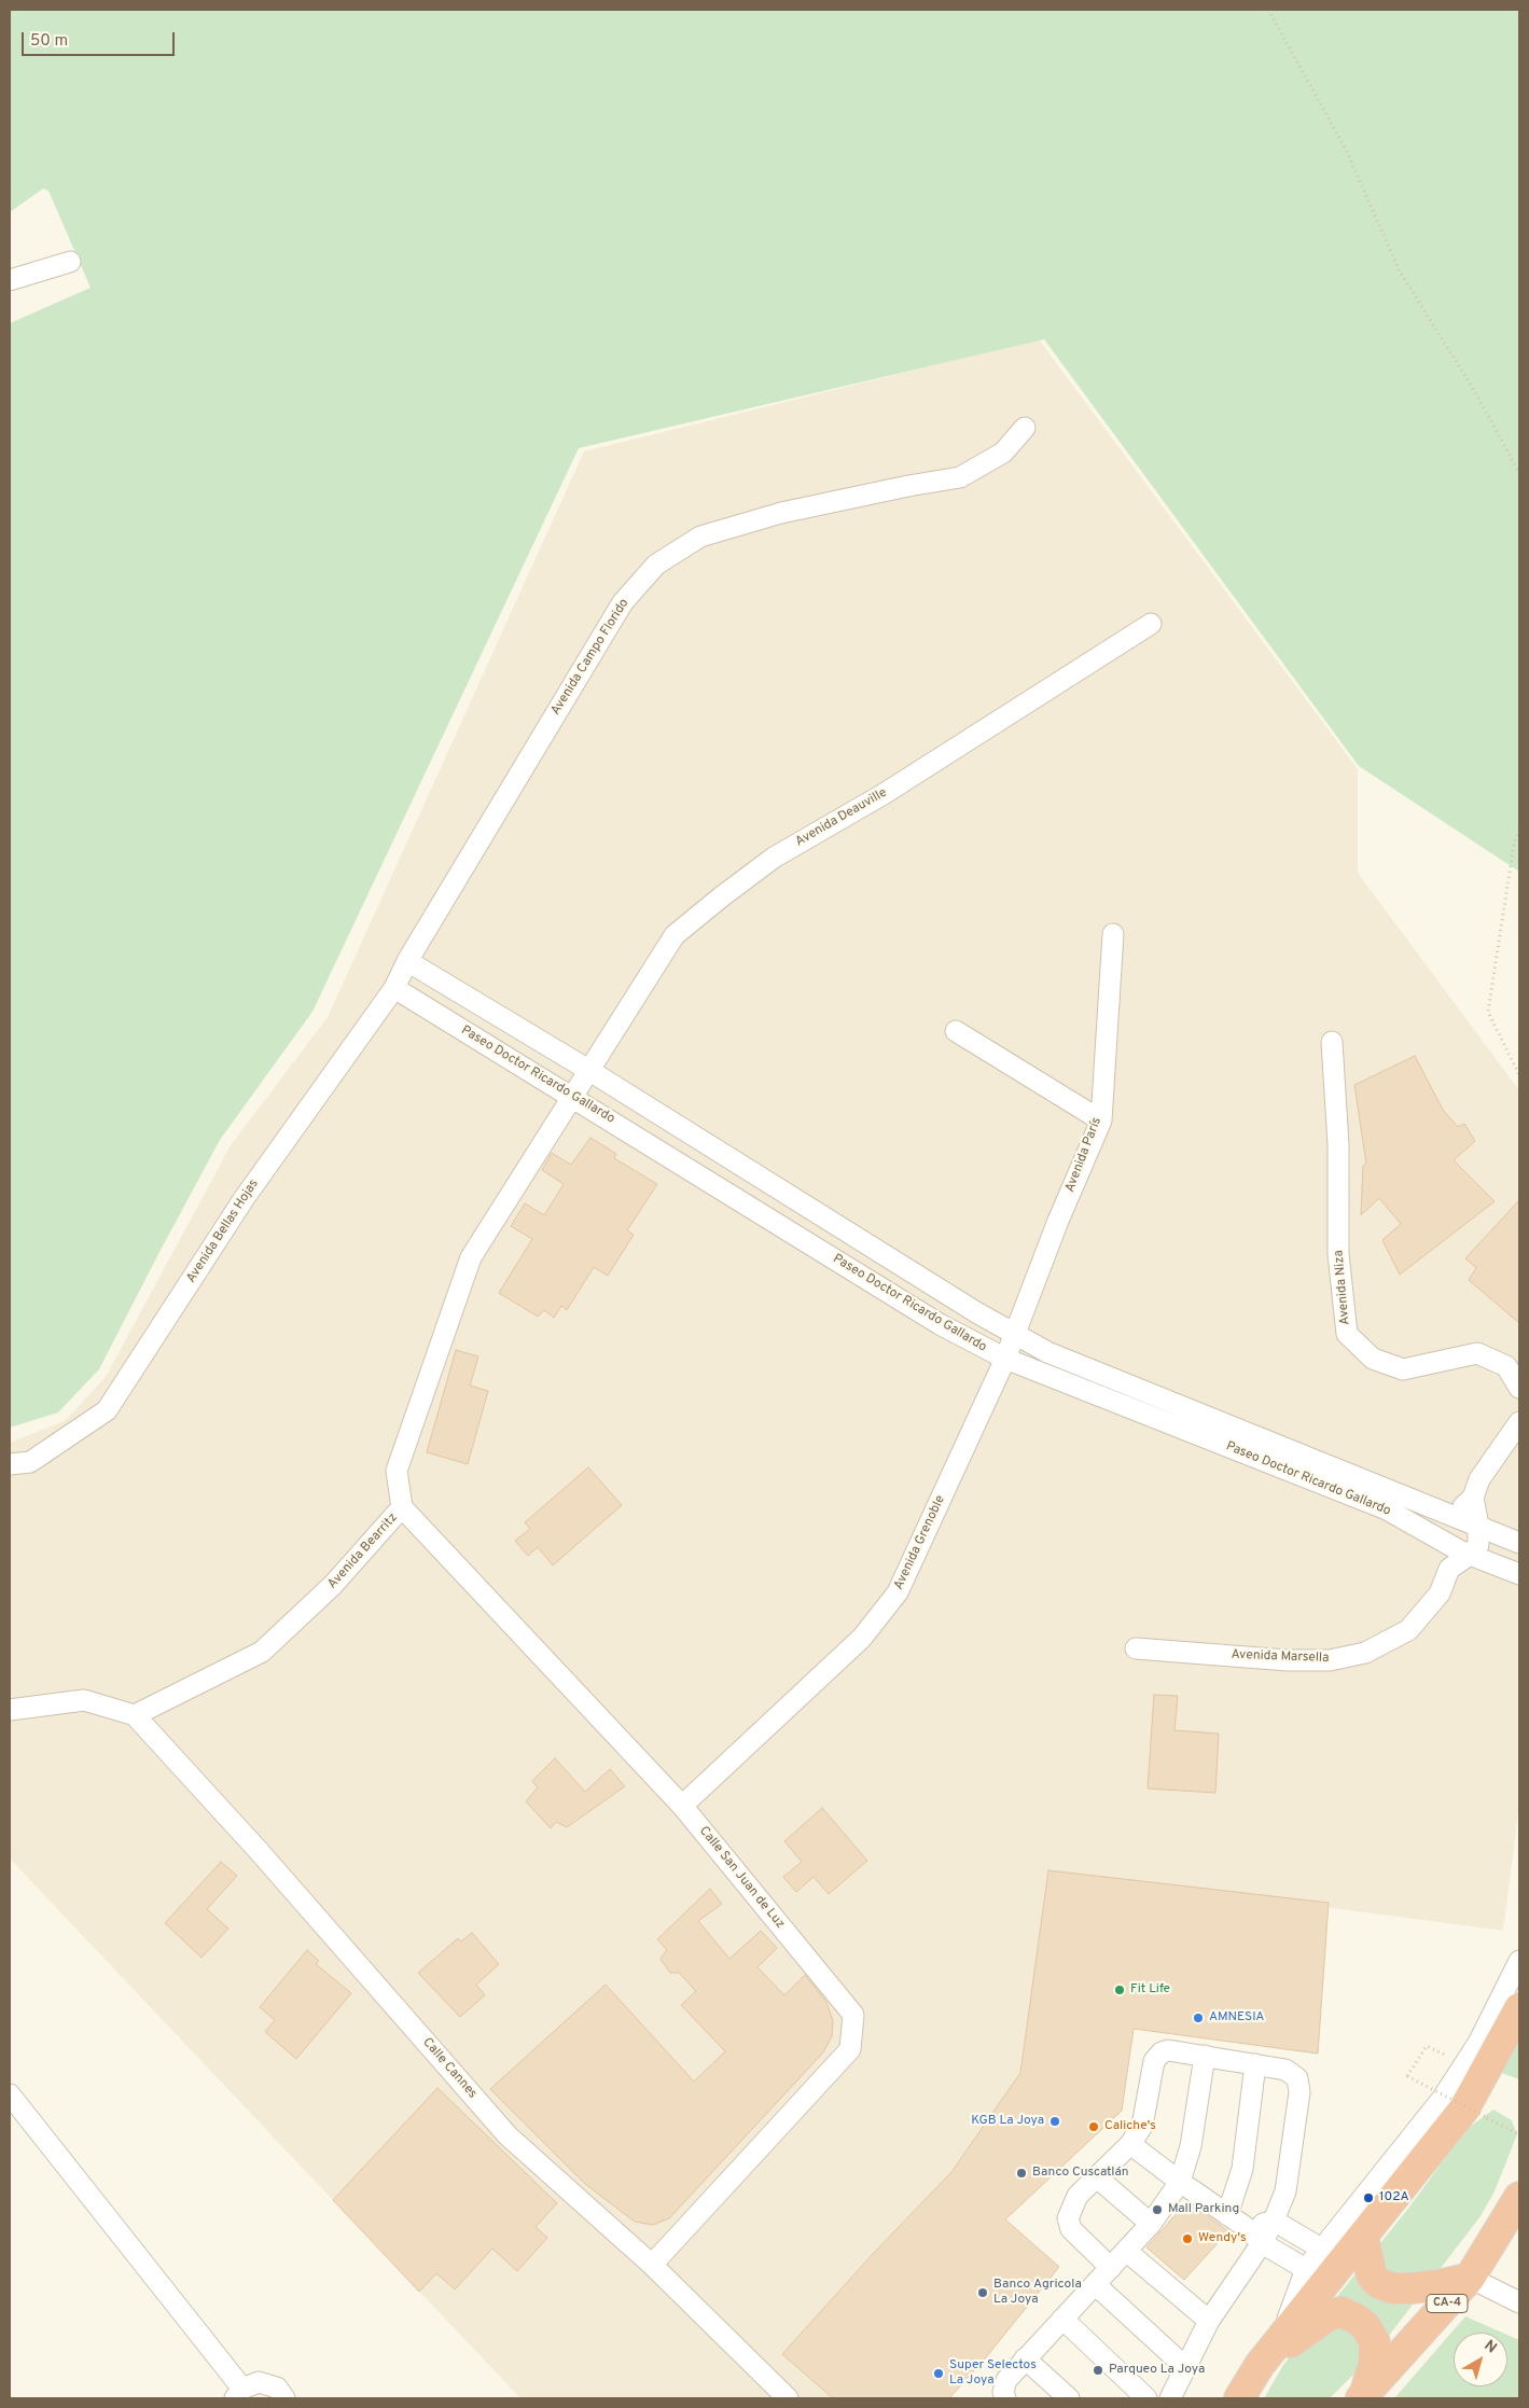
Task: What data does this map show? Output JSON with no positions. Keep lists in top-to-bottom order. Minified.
{"streets":{"highway":["CA-4"],"street":["Avenida Campo Florido","Avenida Deauville","Paseo Doctor Ricardo Gallardo","Avenida París","Avenida Bellas Hojas","Avenida Niza","Avenida Grenoble","Avenida Bearritz","Avenida Marsella","Calle San Juan de Luz","Calle Cannes"]},"crossings":[["Avenida Campo Florido","Paseo Doctor Ricardo Gallardo"],["Avenida Campo Florido","Avenida Bellas Hojas"],["Avenida Deauville","Paseo Doctor Ricardo Gallardo"],["Avenida Deauville","Avenida Bearritz"],["Paseo Doctor Ricardo Gallardo","Avenida París"],["Paseo Doctor Ricardo Gallardo","Avenida Bellas Hojas"],["Paseo Doctor Ricardo Gallardo","Avenida Grenoble"],["Paseo Doctor Ricardo Gallardo","Avenida Bearritz"],["Avenida París","Avenida Grenoble"],["Avenida Grenoble","Calle San Juan de Luz"],["Avenida Bearritz","Calle San Juan de Luz"],["Avenida Bearritz","Calle Cannes"],["Calle San Juan de Luz","Calle Cannes"]],"places":["Fit Life","AMNESIA","KGB La Joya","Caliche's","Banco Cuscatlán","102A","Mall Parking","Wendy's","Banco Agricola La Joya","Parqueo La Joya","Super Selectos La Joya"],"scale_bar":"50 m","north":"top right"}
